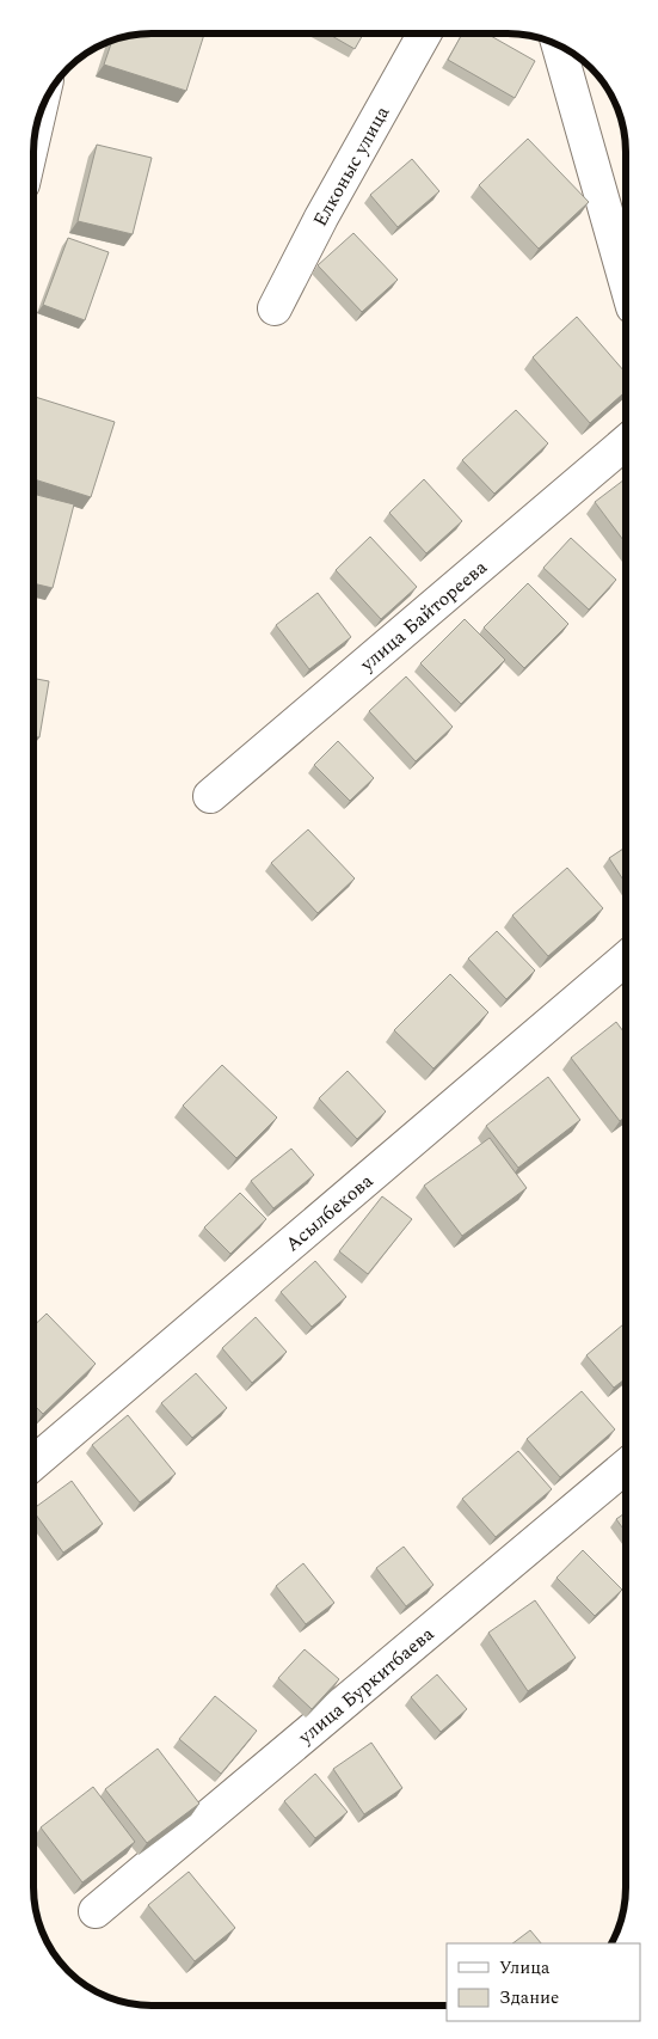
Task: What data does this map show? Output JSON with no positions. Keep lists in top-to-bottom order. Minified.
{"streets":{"street":["Елконыс улица","улица Байтореева","Асылбекова","улица Буркитбаева"]},"legend":["Улица","Здание"]}
